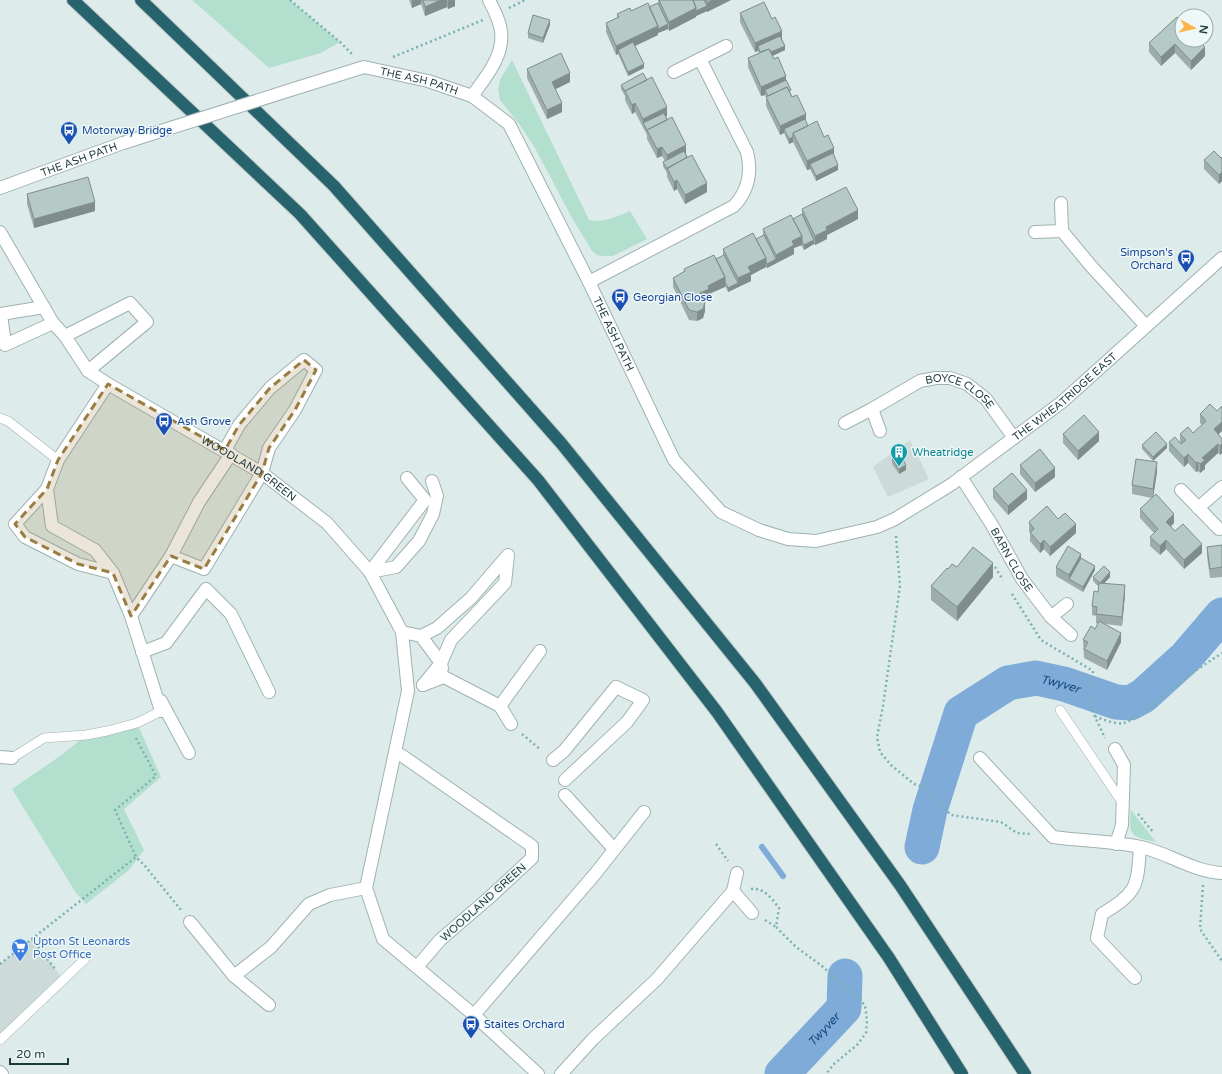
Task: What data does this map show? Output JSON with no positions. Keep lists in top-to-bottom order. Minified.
{"streets":{"street":["THE ASH PATH","THE WHEATRIDGE EAST","BOYCE CLOSE","WOODLAND GREEN","BARN CLOSE"]},"crossings":[["THE ASH PATH","THE WHEATRIDGE EAST"],["THE WHEATRIDGE EAST","BOYCE CLOSE"],["THE WHEATRIDGE EAST","BARN CLOSE"]],"water":["Twyver"],"places":{"bus stop":["Motorway Bridge","Simpson's Orchard","Georgian Close","Ash Grove","Staites Orchard"],"building":["Wheatridge"],"supermarket":["Upton St Leonards Post Office"]},"scale_bar":"20 m","north":"right"}
